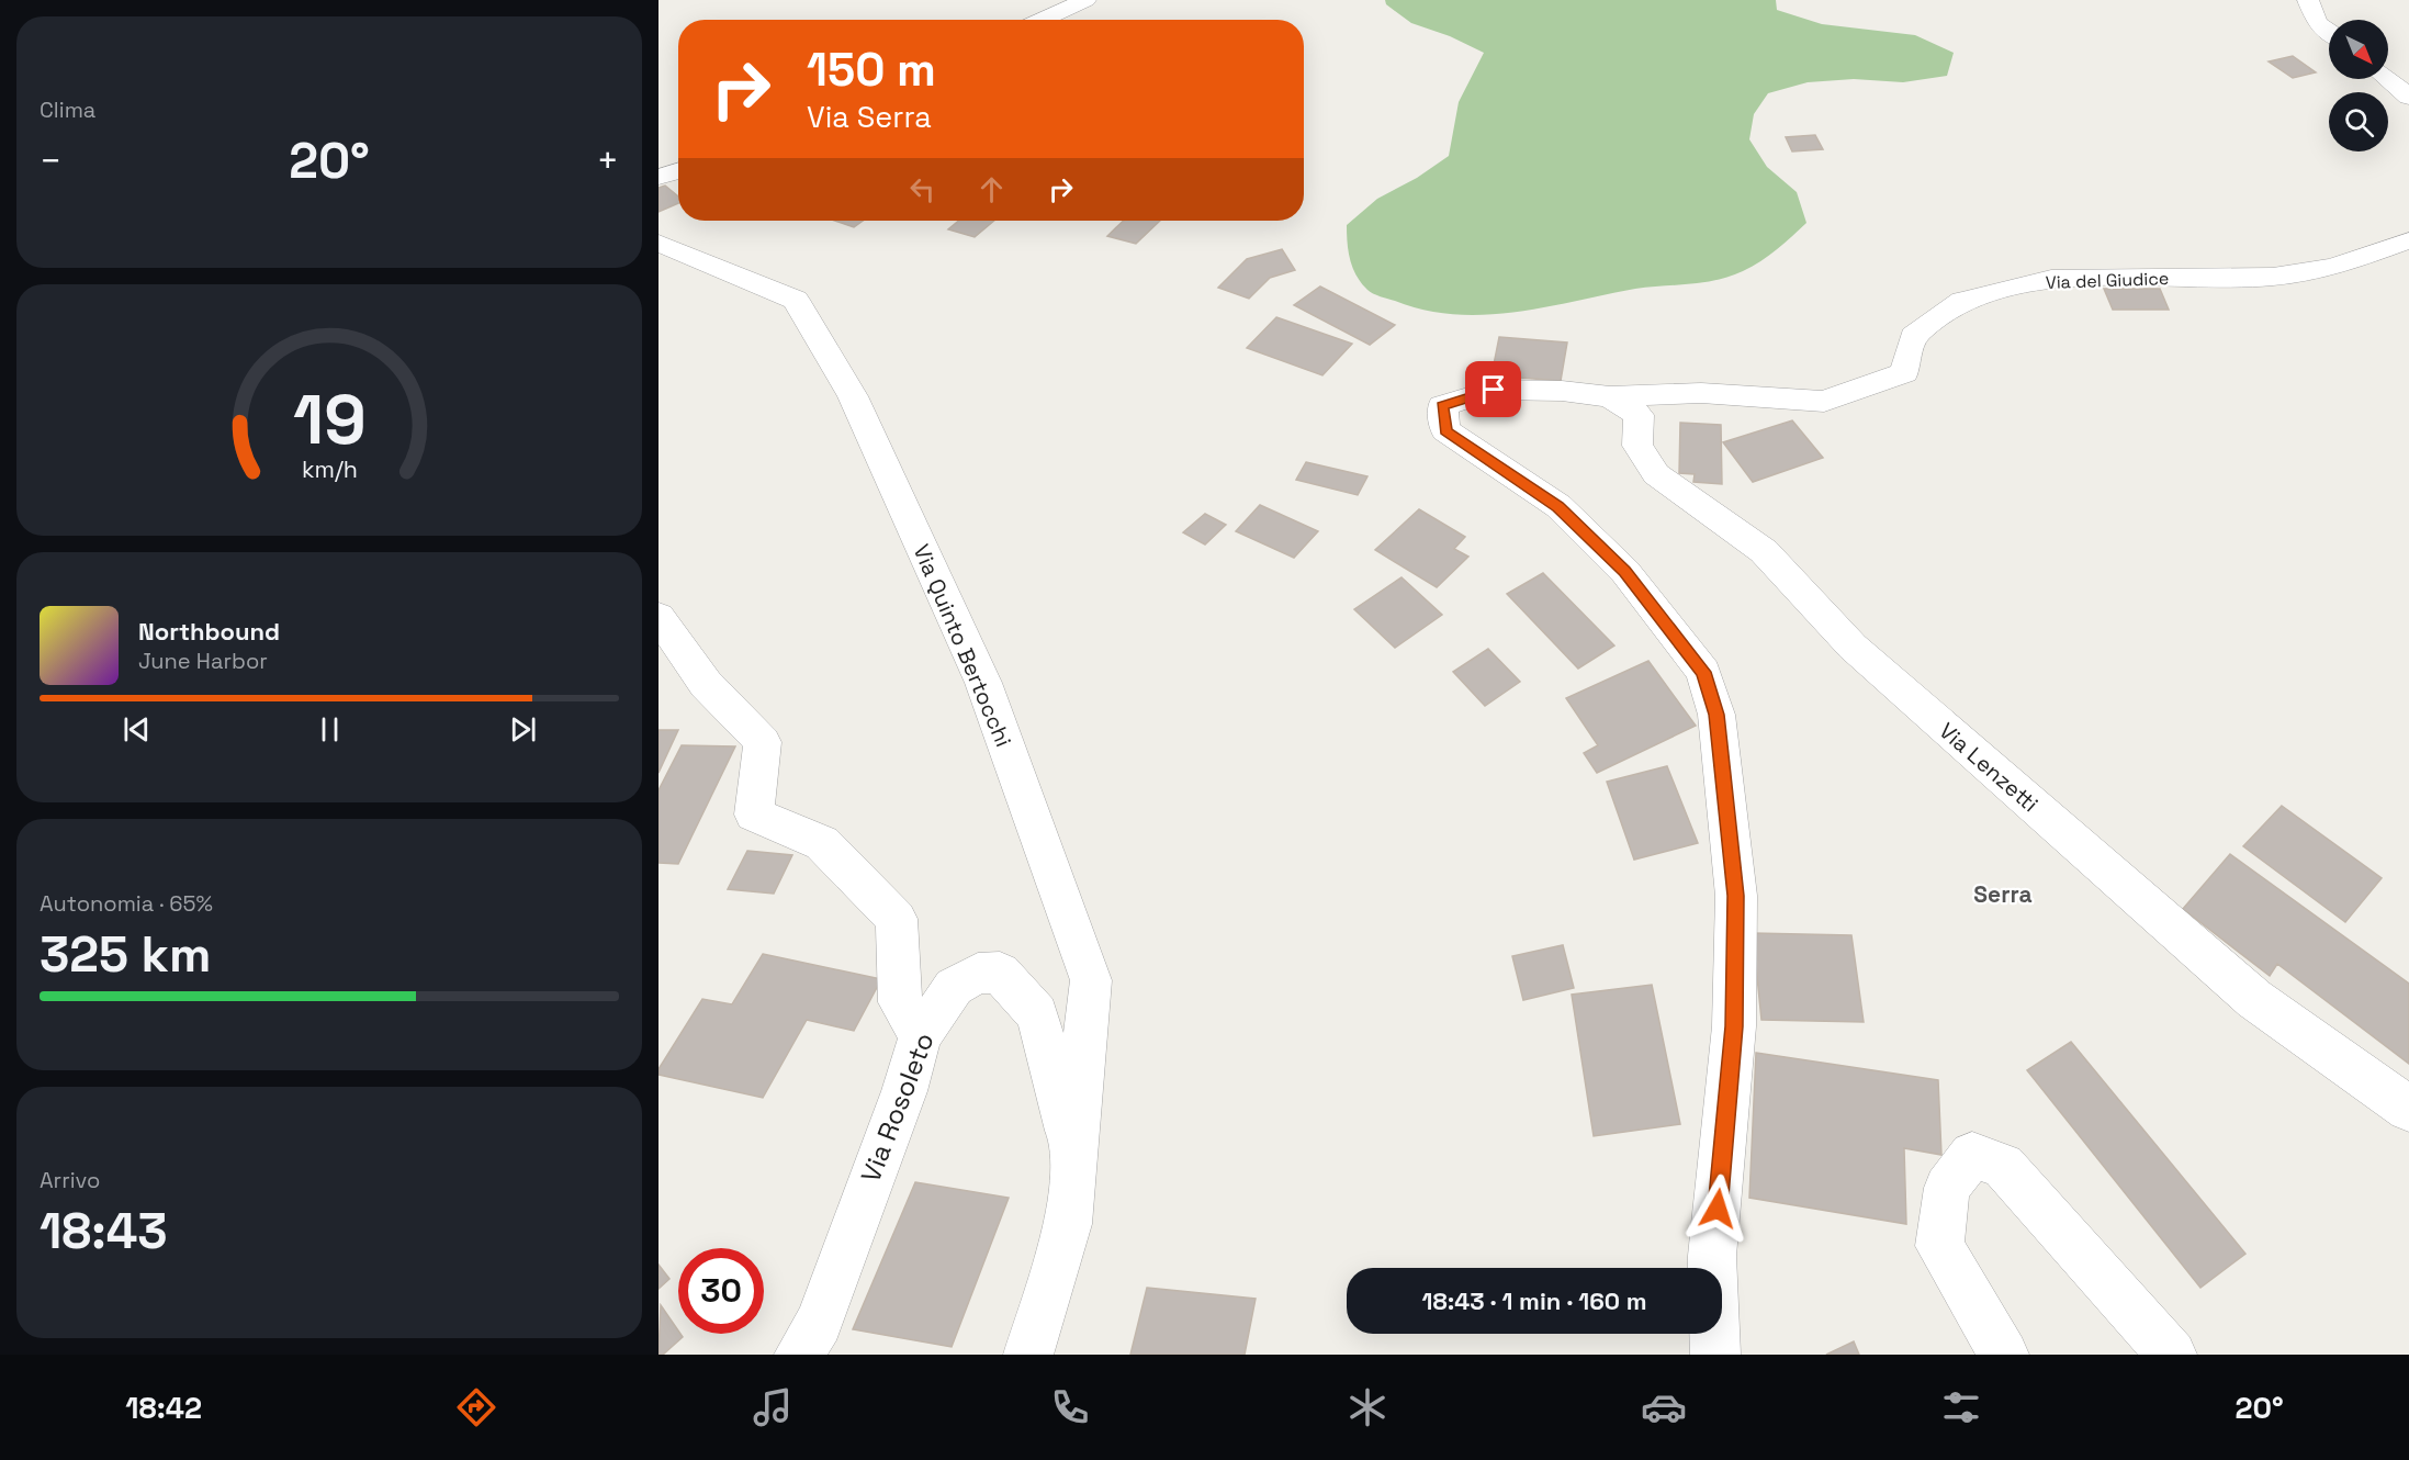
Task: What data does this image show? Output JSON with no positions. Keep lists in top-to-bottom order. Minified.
{"streets":{"street":["Via del Giudice","Via Quinto Bertocchi","Via Lenzetti","Via Rosoleto"]},"crossings":[["Via del Giudice","Via Lenzetti"],["Via Quinto Bertocchi","Via Rosoleto"]],"districts":["Serra"],"north":"bottom right","page":{"tile":["Clima",["Autonomia · 65%","325 km"],["Arrivo","18:43"]],"turn":["150 m","Via Serra"],"heat":["−","20°","+"],"song":["Northbound","June Harbor"],"limit":"30","trip":"18:43 · 1 min · 160 m","tabs":["18:42","20°"],"gauge":["19","km/h"]}}
